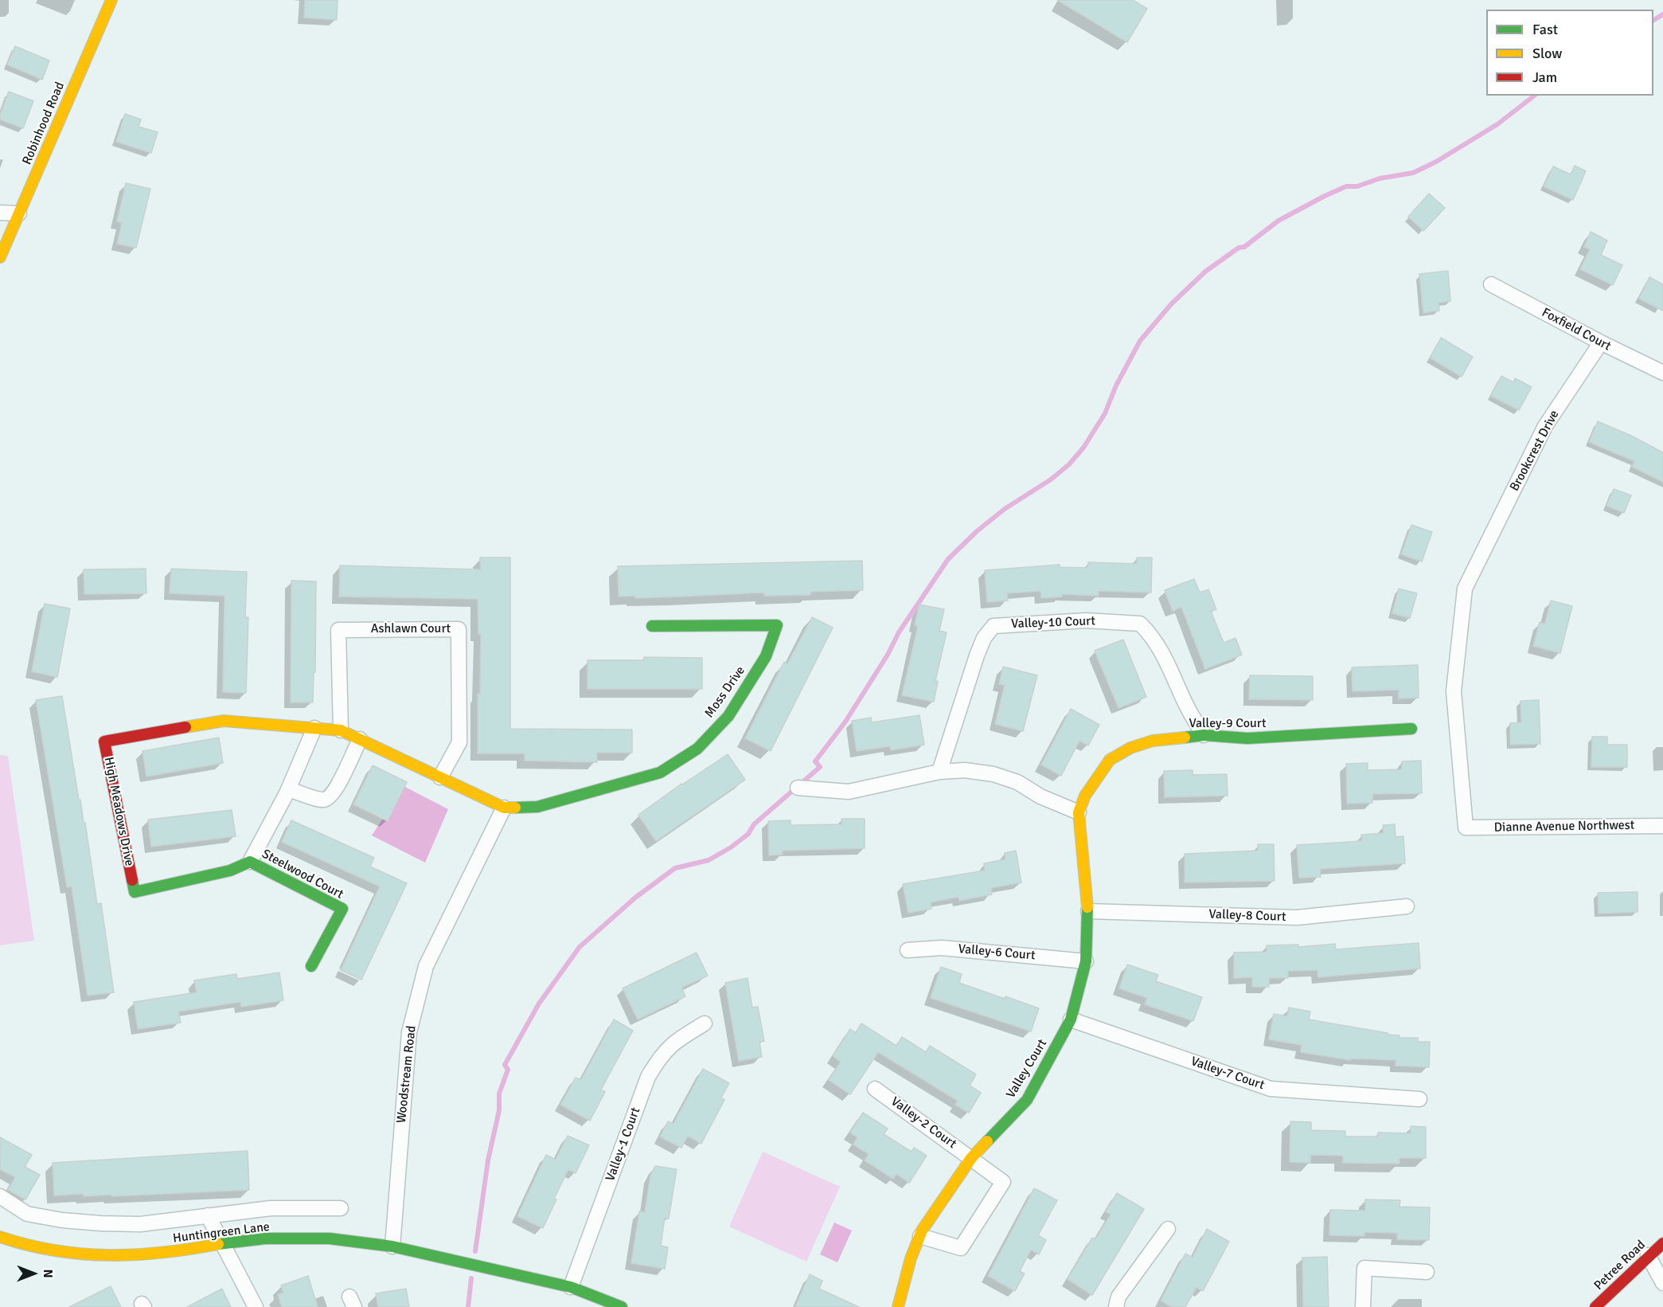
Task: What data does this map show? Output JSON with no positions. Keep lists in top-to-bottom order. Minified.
{"streets":{"street":["Robinhood Road","Foxfield Court","Brookcrest Drive","Valley-10 Court","Ashlawn Court","Moss Drive","Valley-9 Court","High Meadows Drive","Dianne Avenue Northwest","Steelwood Court","Valley-8 Court","Valley-6 Court","Valley Court","Valley-7 Court","Woodstream Road","Valley-2 Court","Valley-1 Court","Huntingreen Lane","Petree Road"]},"crossings":[["Foxfield Court","Brookcrest Drive"],["Brookcrest Drive","Dianne Avenue Northwest"],["Valley-10 Court","Valley-9 Court"],["Ashlawn Court","High Meadows Drive"],["Moss Drive","High Meadows Drive"],["Moss Drive","Woodstream Road"],["Valley-9 Court","Valley Court"],["High Meadows Drive","Steelwood Court"],["High Meadows Drive","Woodstream Road"],["Valley-8 Court","Valley Court"],["Valley-6 Court","Valley Court"],["Valley Court","Valley-7 Court"],["Valley Court","Valley-2 Court"],["Woodstream Road","Huntingreen Lane"],["Valley-1 Court","Huntingreen Lane"]],"legend":["Fast","Slow","Jam"],"north":"right"}
